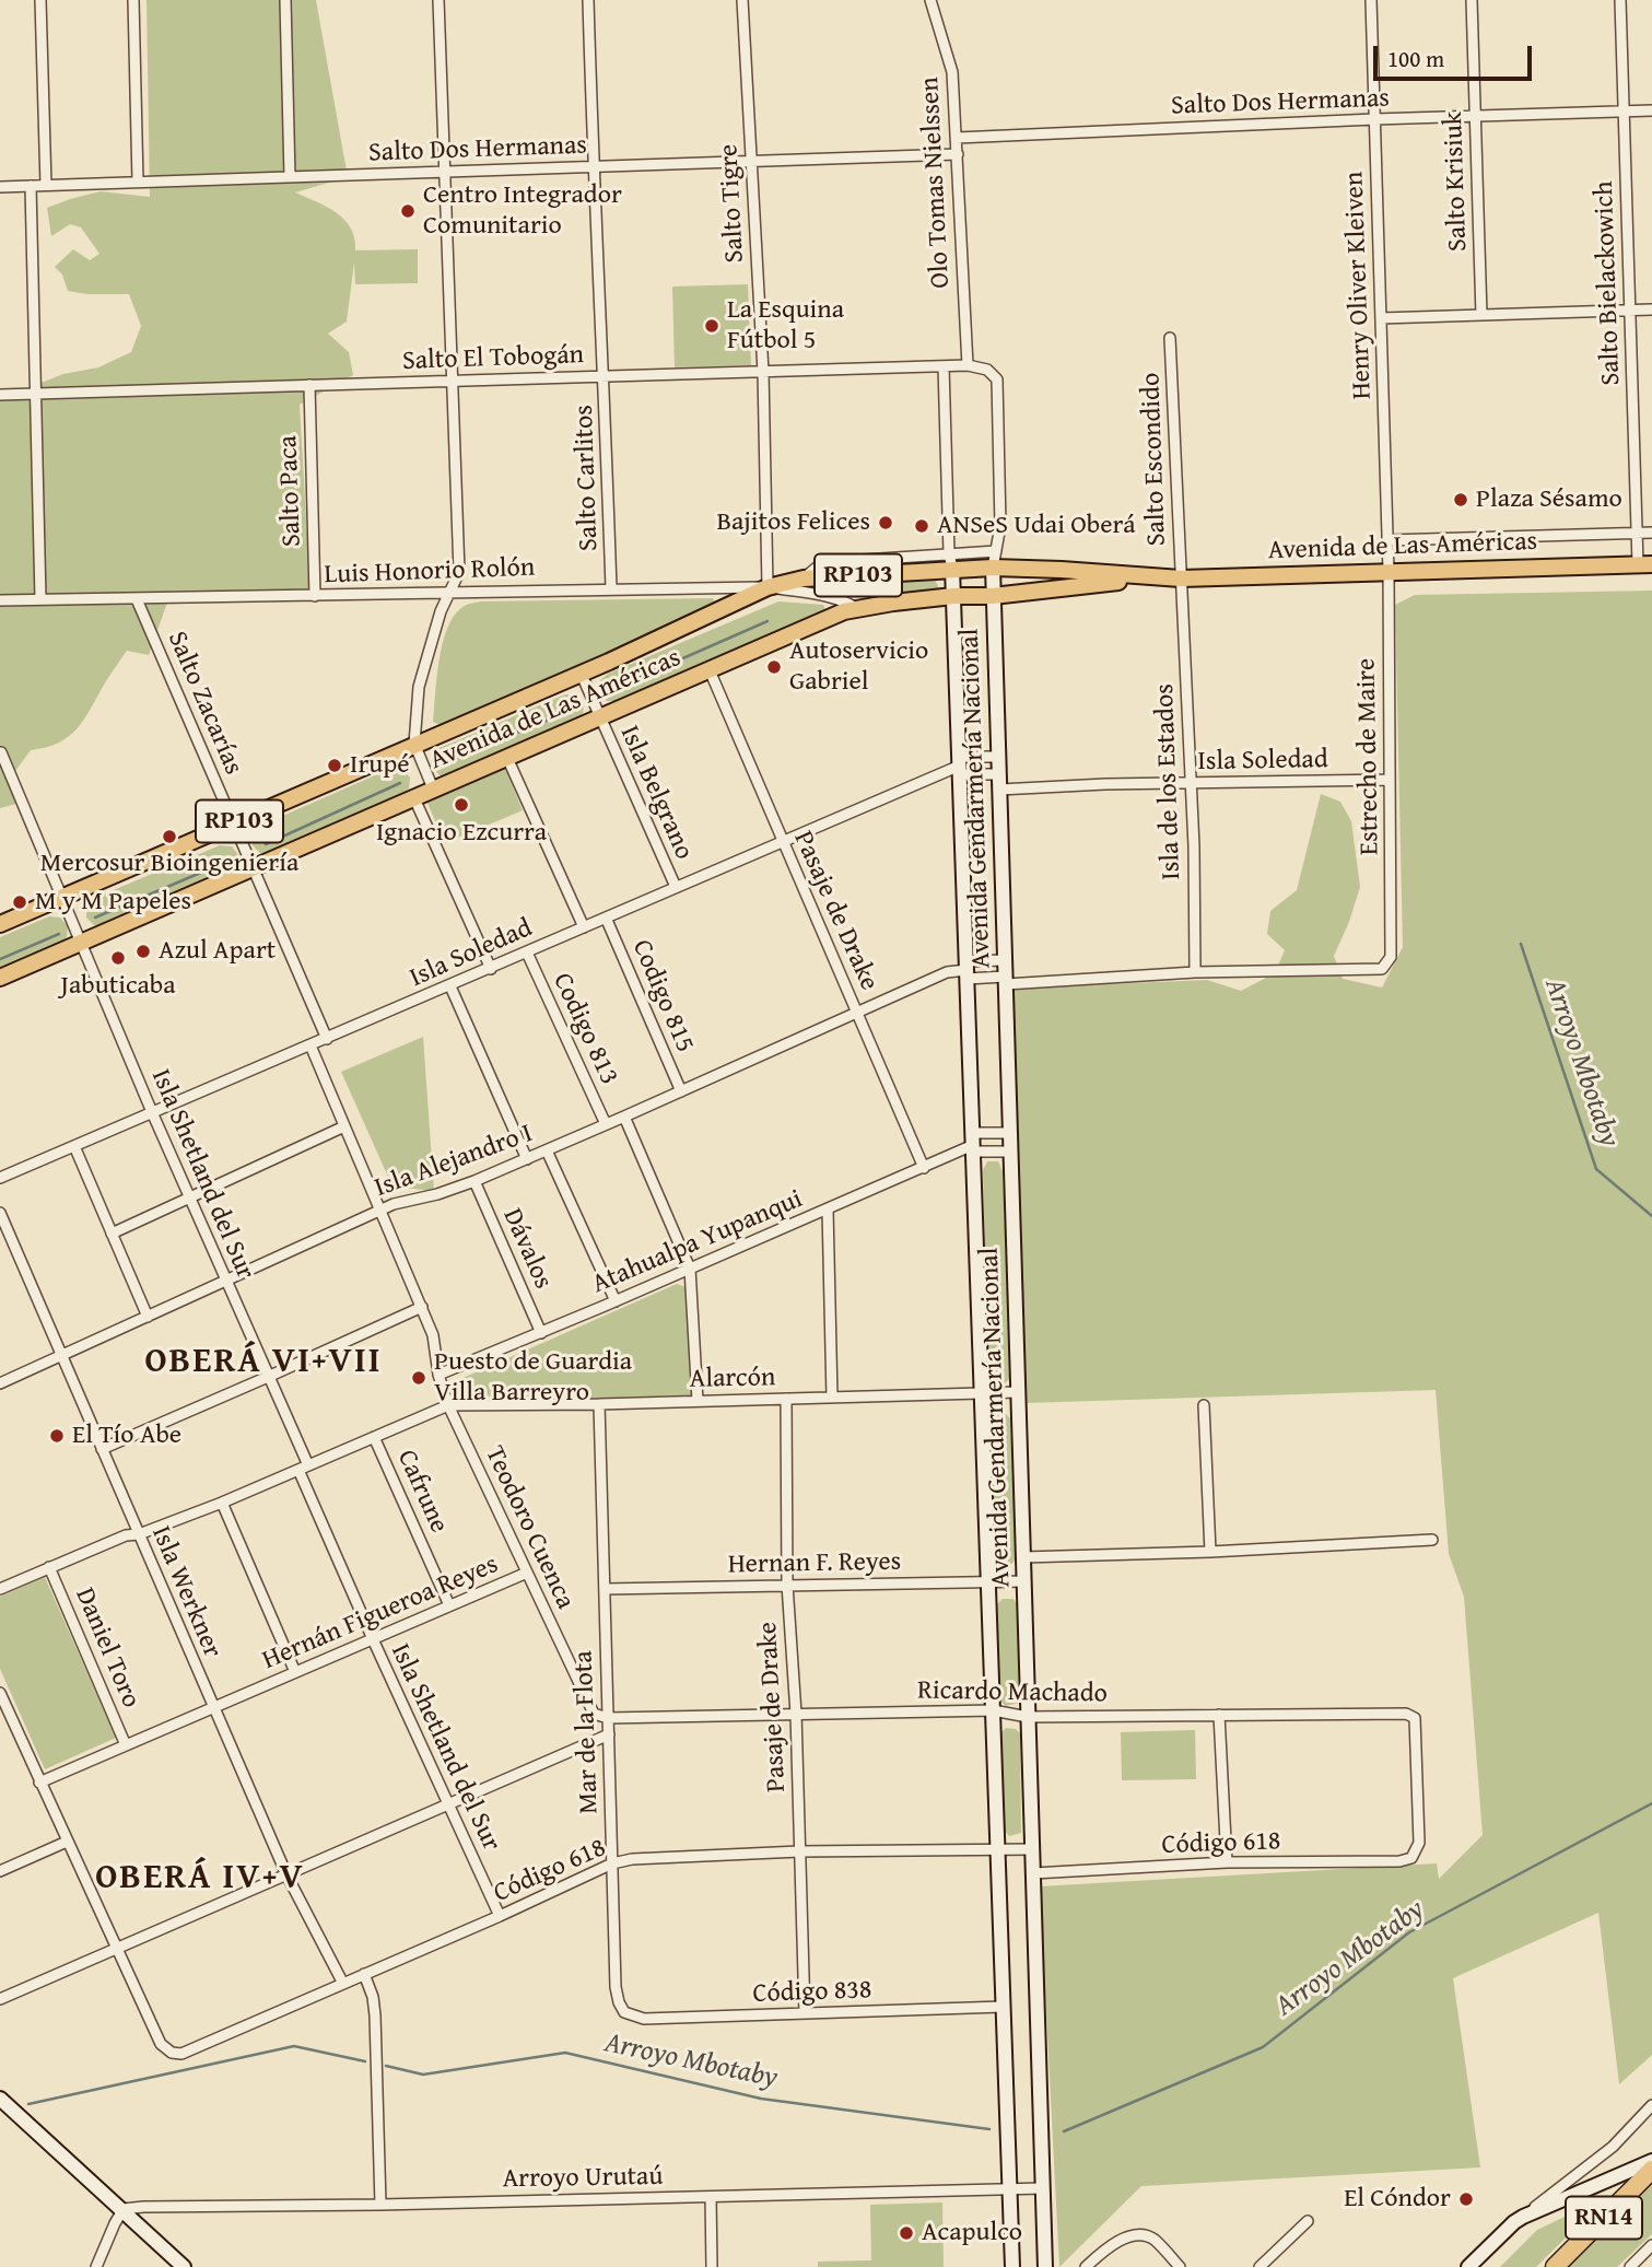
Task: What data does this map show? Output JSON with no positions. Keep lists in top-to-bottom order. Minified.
{"streets":{"highway":["RN14"],"main road":["Avenida de Las Américas","RP103"],"street":["Salto Dos Hermanas","Salto Krisiuk","Olo Tomas Nielssen","Salto Tigre","Salto Bielackowich","Henry Oliver Kleiven","Salto El Tobogán","Salto Escondido","Salto Carlitos","Salto Paca","Luis Honorio Rolón","Salto Zacarías","Estrecho de Maire","Isla Soledad","Isla de los Estados","Isla Belgrano","Avenida Gendarmería Nacional","Pasaje de Drake","Codigo 815","Codigo 813","Isla Alejandro I","Isla Shetland del Sur","Atahualpa Yupanqui","Dávalos","Alarcón","Cafrune","Teodoro Cuenca","Hernan F. Reyes","Isla Werkner","Hernán Figueroa Reyes","Daniel Toro","Ricardo Machado","Mar de la Flota","Código 618","Código 838","Arroyo Urutaú"]},"crossings":[["Salto Dos Hermanas","Salto Krisiuk"],["Salto Dos Hermanas","Olo Tomas Nielssen"],["Salto Dos Hermanas","Salto Tigre"],["Salto Dos Hermanas","Salto Bielackowich"],["Salto Dos Hermanas","Henry Oliver Kleiven"],["Salto Dos Hermanas","Salto Carlitos"],["Olo Tomas Nielssen","Salto El Tobogán"],["Salto Tigre","Salto El Tobogán"],["Salto Tigre","Avenida de Las Américas"],["Salto Tigre","Luis Honorio Rolón"],["Salto Bielackowich","Avenida de Las Américas"],["Henry Oliver Kleiven","Avenida de Las Américas"],["Henry Oliver Kleiven","Estrecho de Maire"],["Salto El Tobogán","Salto Carlitos"],["Salto El Tobogán","Salto Paca"],["Salto Escondido","Avenida de Las Américas"],["Salto Escondido","Isla de los Estados"],["Salto Carlitos","Luis Honorio Rolón"],["Salto Paca","Luis Honorio Rolón"],["Avenida de Las Américas","Luis Honorio Rolón"],["Avenida de Las Américas","Salto Zacarías"],["Avenida de Las Américas","Estrecho de Maire"],["Avenida de Las Américas","Isla de los Estados"],["Avenida de Las Américas","Isla Belgrano"],["Avenida de Las Américas","Avenida Gendarmería Nacional"],["Avenida de Las Américas","Pasaje de Drake"],["Avenida de Las Américas","Isla Shetland del Sur"],["Luis Honorio Rolón","Salto Zacarías"],["Estrecho de Maire","Isla Soledad"],["Estrecho de Maire","Isla de los Estados"],["Isla Soledad","Isla de los Estados"],["Isla Soledad","Isla Belgrano"],["Isla Soledad","Avenida Gendarmería Nacional"],["Isla Soledad","Pasaje de Drake"],["Isla Soledad","Codigo 815"],["Isla Soledad","Codigo 813"],["Isla Soledad","Isla Shetland del Sur"],["Isla Soledad","Teodoro Cuenca"],["Avenida Gendarmería Nacional","Isla Alejandro I"],["Avenida Gendarmería Nacional","Atahualpa Yupanqui"],["Avenida Gendarmería Nacional","Alarcón"],["Avenida Gendarmería Nacional","Hernan F. Reyes"],["Avenida Gendarmería Nacional","Ricardo Machado"],["Avenida Gendarmería Nacional","Código 618"],["Avenida Gendarmería Nacional","Código 838"],["Avenida Gendarmería Nacional","Arroyo Urutaú"],["Pasaje de Drake","Isla Alejandro I"],["Pasaje de Drake","Atahualpa Yupanqui"],["Pasaje de Drake","Alarcón"],["Pasaje de Drake","Hernan F. Reyes"],["Pasaje de Drake","Ricardo Machado"],["Pasaje de Drake","Código 618"],["Pasaje de Drake","Código 838"],["Codigo 815","Isla Alejandro I"],["Codigo 813","Isla Alejandro I"],["Isla Alejandro I","Isla Shetland del Sur"],["Isla Alejandro I","Dávalos"],["Isla Alejandro I","Teodoro Cuenca"],["Isla Alejandro I","Isla Werkner"],["Isla Shetland del Sur","Hernán Figueroa Reyes"],["Isla Shetland del Sur","Código 618"],["Atahualpa Yupanqui","Dávalos"],["Atahualpa Yupanqui","Teodoro Cuenca"],["Alarcón","Teodoro Cuenca"],["Alarcón","Mar de la Flota"],["Cafrune","Hernán Figueroa Reyes"],["Teodoro Cuenca","Hernán Figueroa Reyes"],["Teodoro Cuenca","Ricardo Machado"],["Teodoro Cuenca","Mar de la Flota"],["Hernan F. Reyes","Mar de la Flota"],["Isla Werkner","Hernán Figueroa Reyes"],["Isla Werkner","Código 618"],["Hernán Figueroa Reyes","Daniel Toro"],["Ricardo Machado","Mar de la Flota"],["Ricardo Machado","Código 618"],["Mar de la Flota","Código 618"],["Mar de la Flota","Código 838"]],"districts":["OBERÁ VI+VII","OBERÁ IV+V"],"water":["Arroyo Mbotaby"],"places":["Centro Integrador Comunitario","La Esquina Fútbol 5","Plaza Sésamo","Bajitos Felices","ANSeS Udai Oberá","Autoservicio Gabriel","Irupé","Ignacio Ezcurra","Mercosur Bioingeniería","M y M Papeles","Azul Apart","Jabuticaba","Puesto de Guardia Villa Barreyro","El Tío Abe","El Cóndor","Acapulco"],"scale_bar":"100 m"}
